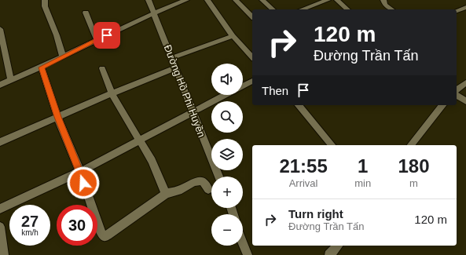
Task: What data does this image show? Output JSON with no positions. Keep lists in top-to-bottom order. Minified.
{"streets":{"street":["Đường Hồ Phi Huyền"]},"page":{"turn":["120 m","Đường Trần Tấn"],"map_buttons":["+","−"],"then":"Then","eta":["21:55","Arrival","1","min","180","m"],"list":[{"name":"Turn right","note":"Đường Trần Tấn","value":"120 m"}],"speed":"27 km/h","limit":"30"}}
